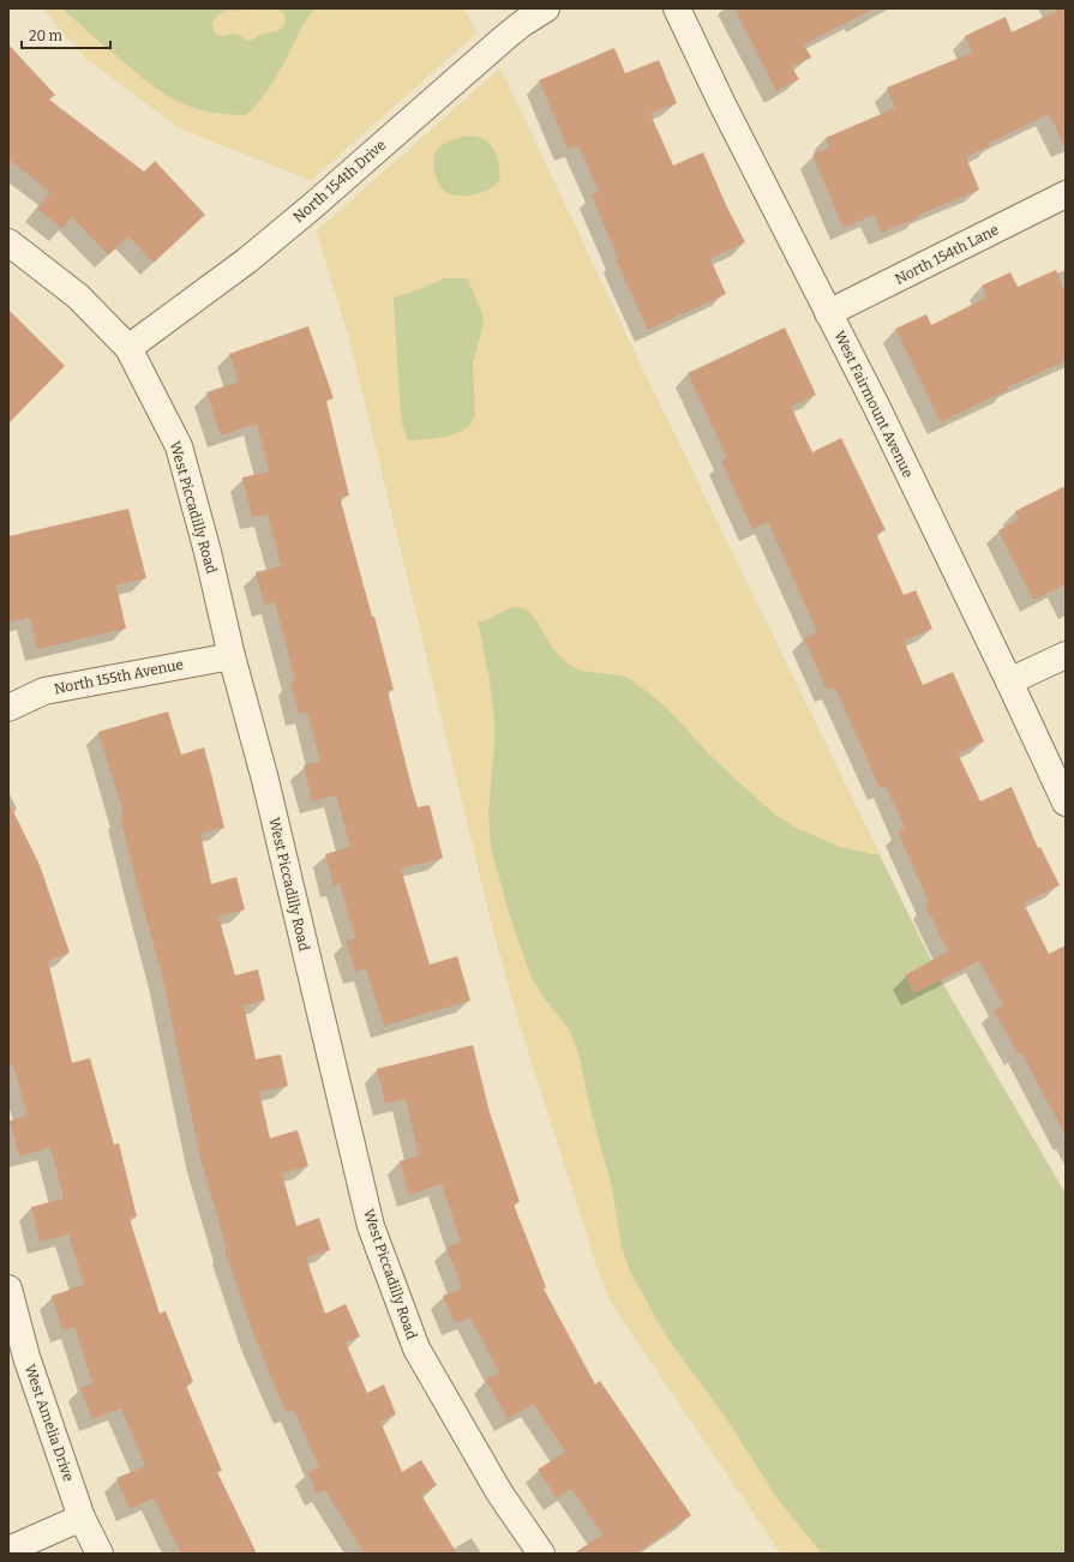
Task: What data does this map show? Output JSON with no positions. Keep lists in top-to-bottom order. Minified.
{"streets":{"street":["North 154th Drive","North 154th Lane","West Fairmount Avenue","West Piccadilly Road","North 155th Avenue","West Amelia Drive"]},"crossings":[["North 154th Drive","West Piccadilly Road"],["North 154th Lane","West Fairmount Avenue"],["West Piccadilly Road","North 155th Avenue"]],"scale_bar":"20 m"}
